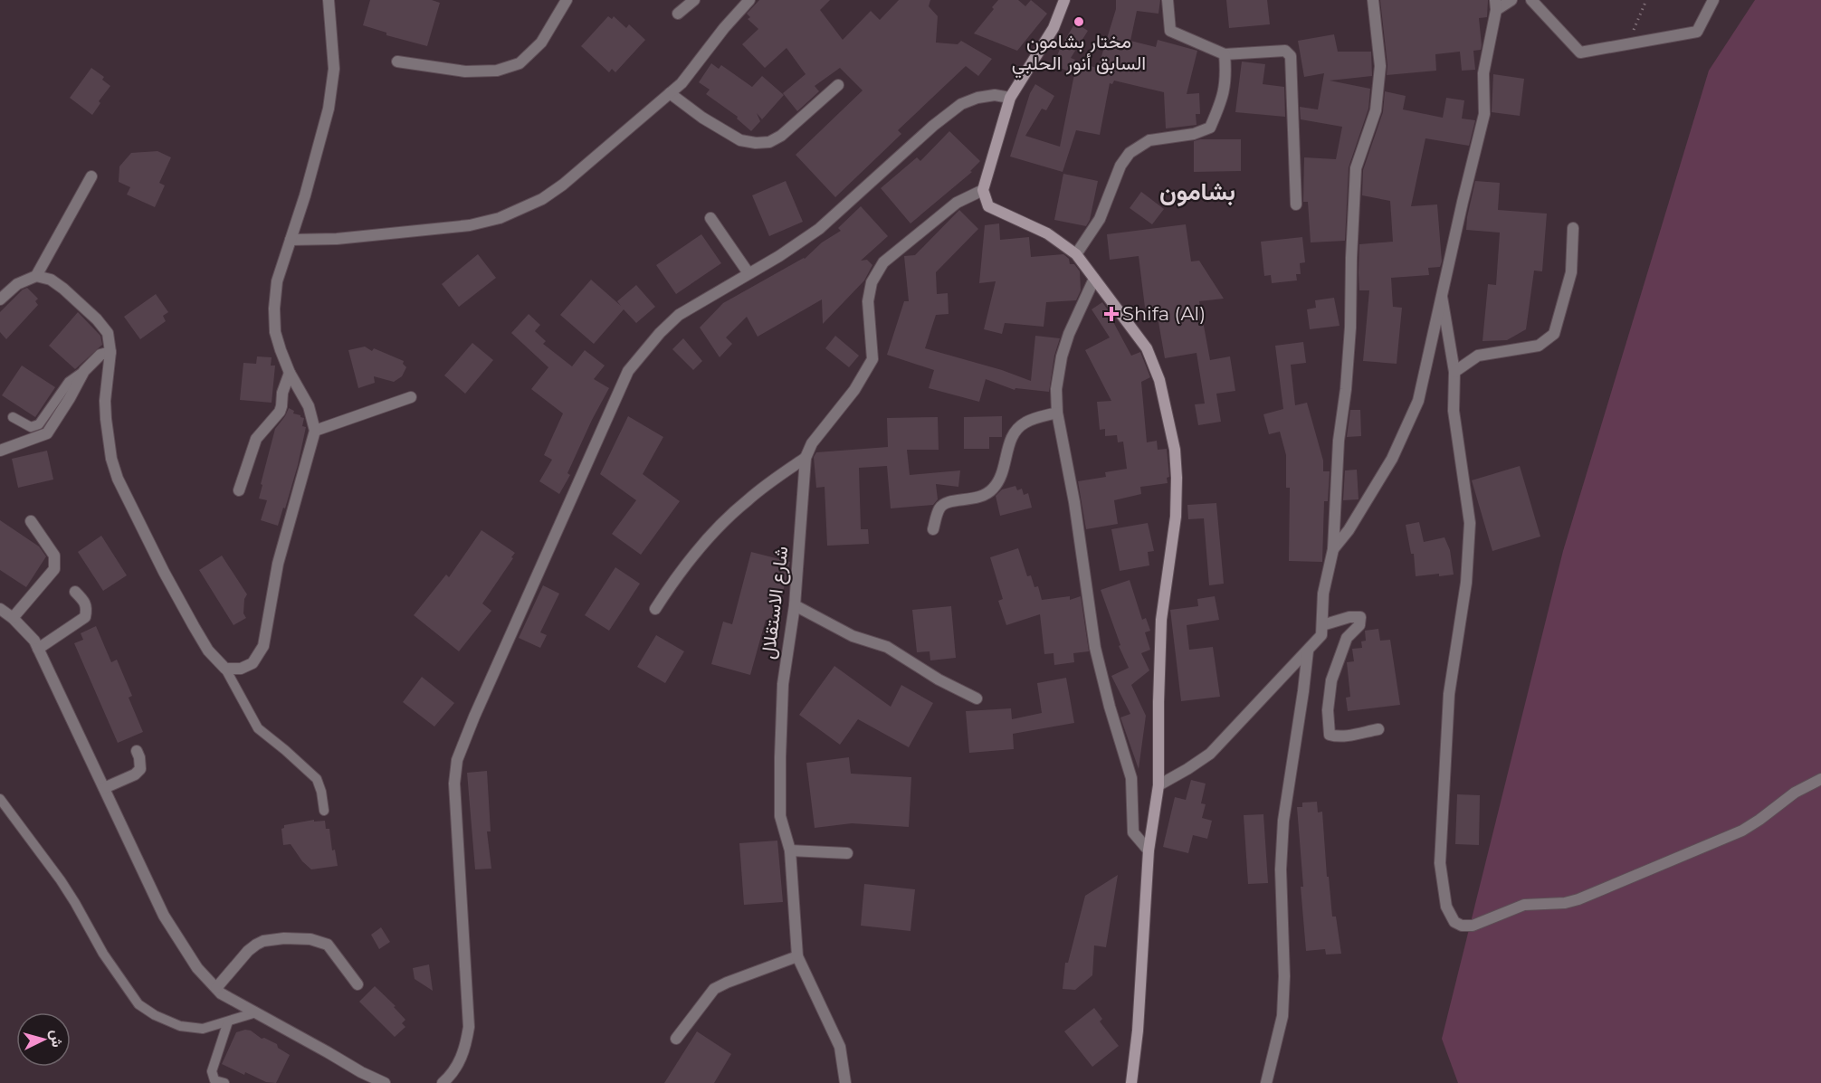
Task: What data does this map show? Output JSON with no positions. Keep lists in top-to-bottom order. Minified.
{"streets":{"street":["شارع الاستقلال"]},"districts":["بشامون"],"places":{"other":["مختار بشامون السابق أنور الحلبي"],"health":["Shifa (Al)"]},"north":"right"}
